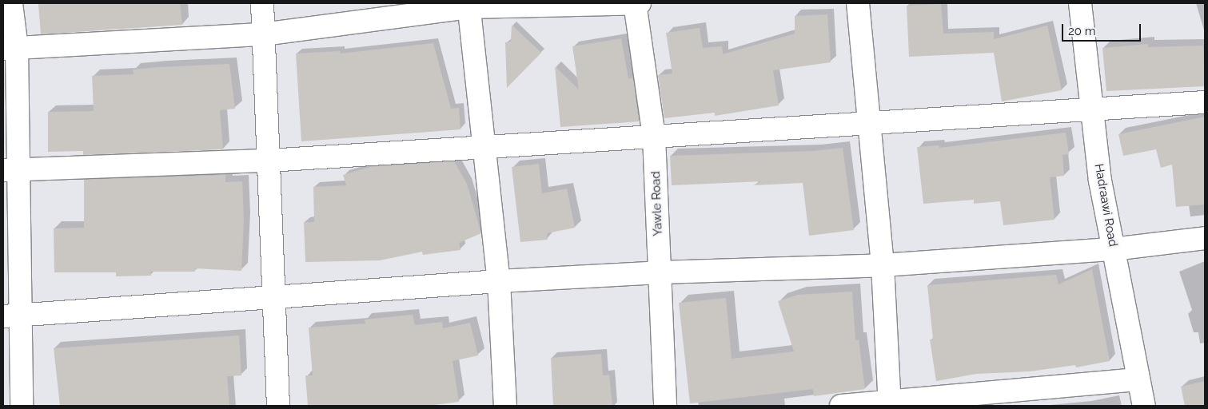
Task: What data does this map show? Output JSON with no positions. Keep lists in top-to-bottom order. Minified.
{"streets":{"street":["Yawle Road","Hadraawi Road"]},"scale_bar":"20 m"}
